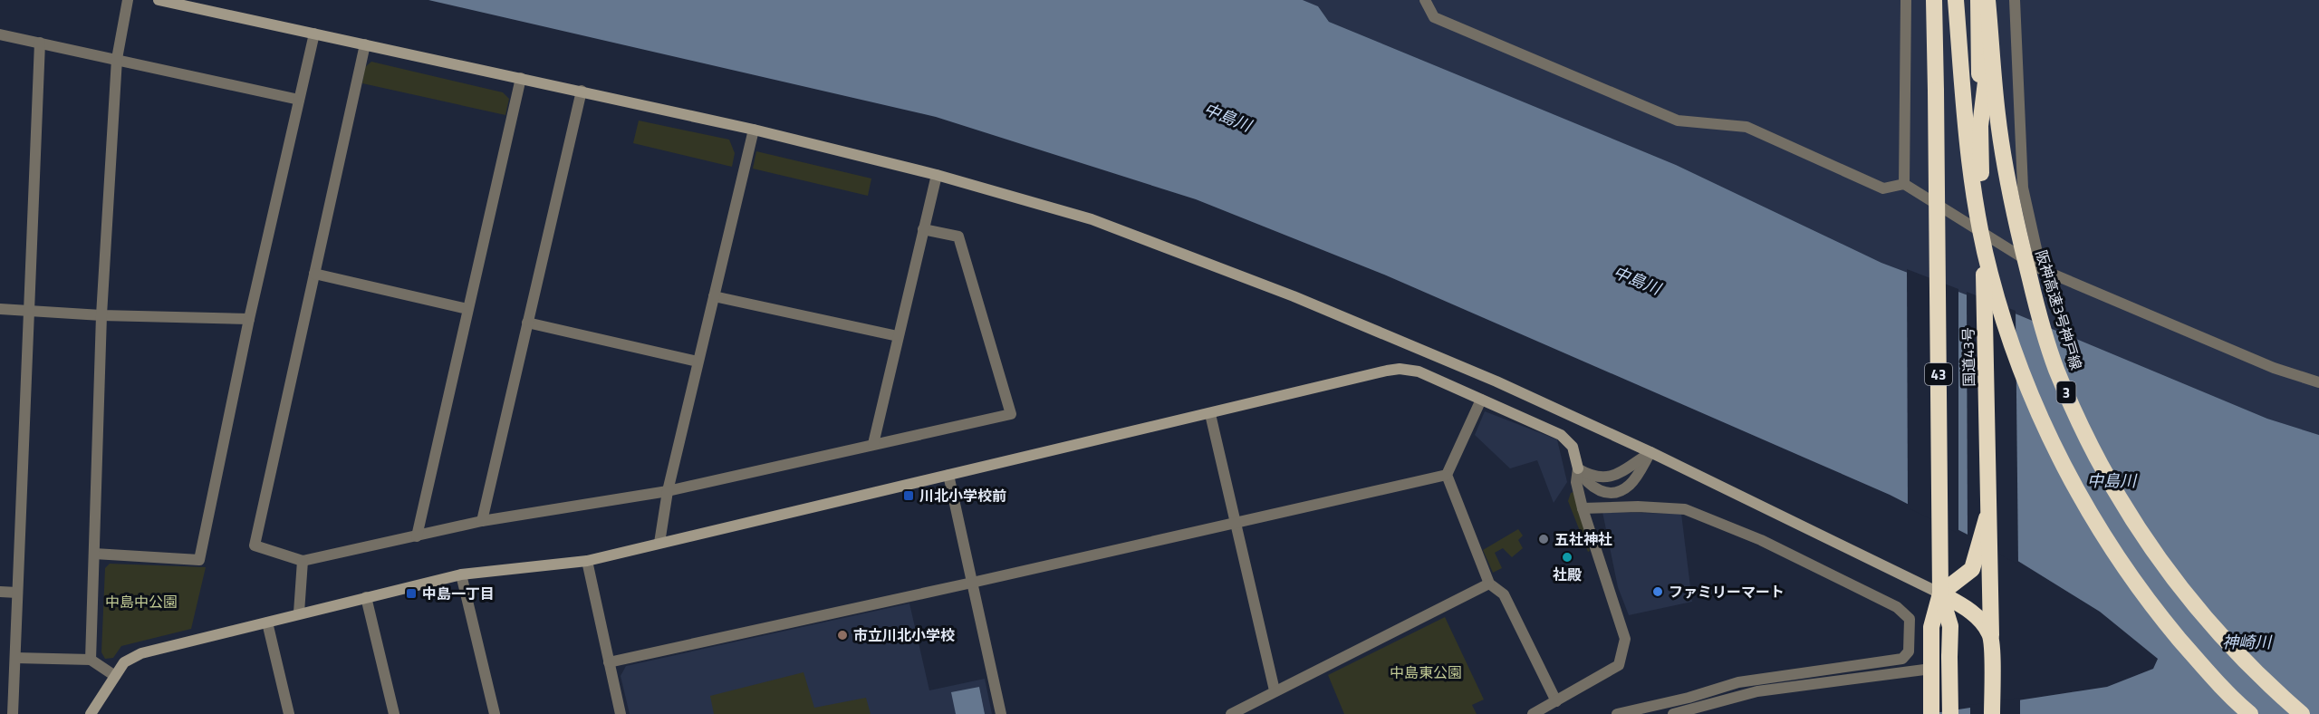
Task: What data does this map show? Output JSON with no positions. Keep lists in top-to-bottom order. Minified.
{"streets":{"highway":["阪神高速3号神戸線","国道43号","43","3"]},"water":["中島川","神崎川"],"parks":["中島中公園","中島東公園"],"places":{"transit":["川北小学校前","中島一丁目"],"other":["五社神社","社殿","ファミリーマート","市立川北小学校"]}}
